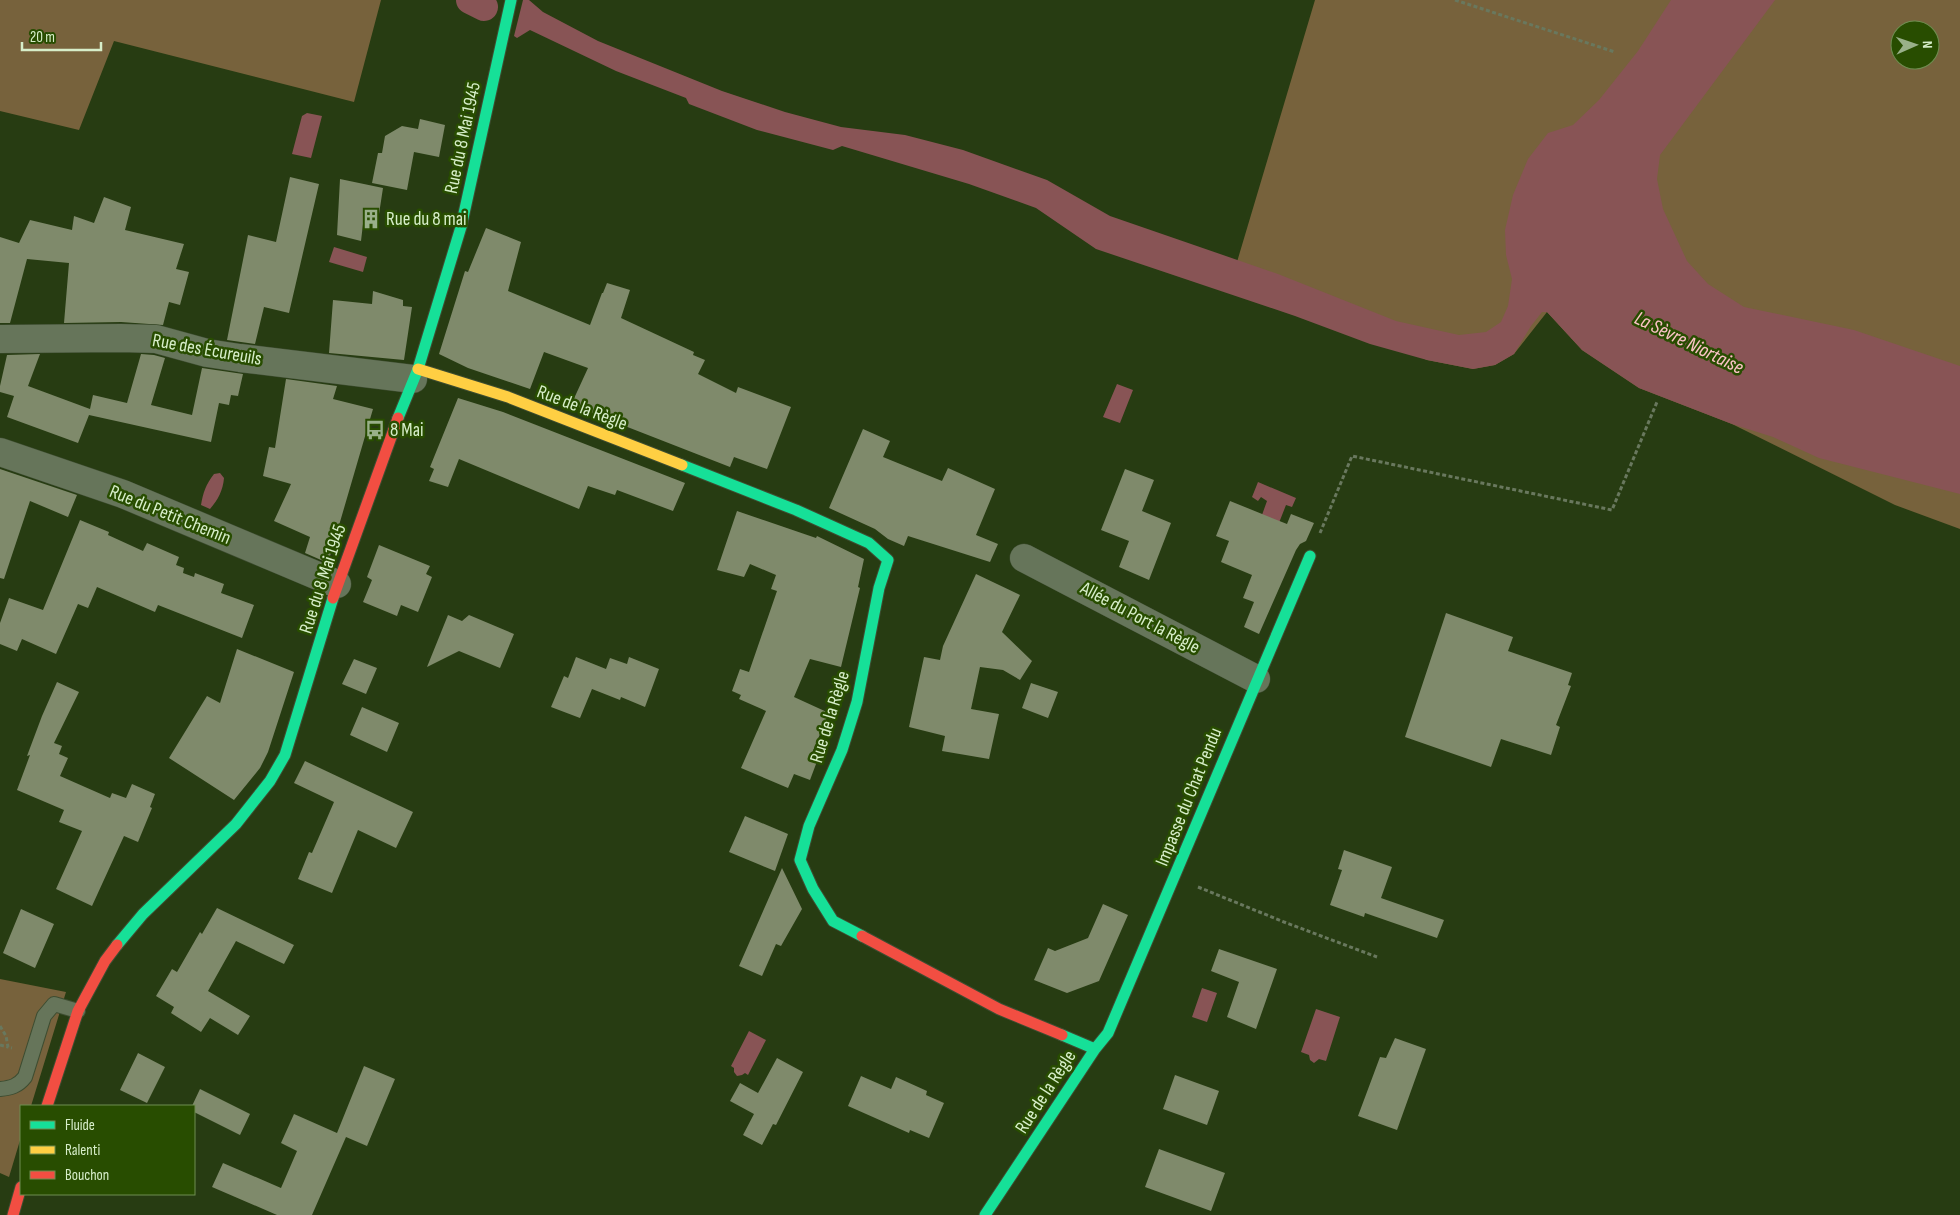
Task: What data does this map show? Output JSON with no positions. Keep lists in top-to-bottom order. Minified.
{"streets":{"street":["Rue du 8 Mai 1945","Rue des Écureuils","Rue de la Règle","Rue du Petit Chemin","Allée du Port la Règle","Impasse du Chat Pendu"]},"crossings":[["Rue du 8 Mai 1945","Rue des Écureuils"],["Rue du 8 Mai 1945","Rue de la Règle"],["Rue du 8 Mai 1945","Rue du Petit Chemin"],["Rue des Écureuils","Rue de la Règle"],["Rue de la Règle","Impasse du Chat Pendu"],["Allée du Port la Règle","Impasse du Chat Pendu"]],"water":["La Sèvre Niortaise"],"places":{"building":["Rue du 8 mai"],"bus stop":["8 Mai"]},"legend":["Fluide","Ralenti","Bouchon"],"scale_bar":"20 m","north":"right"}
